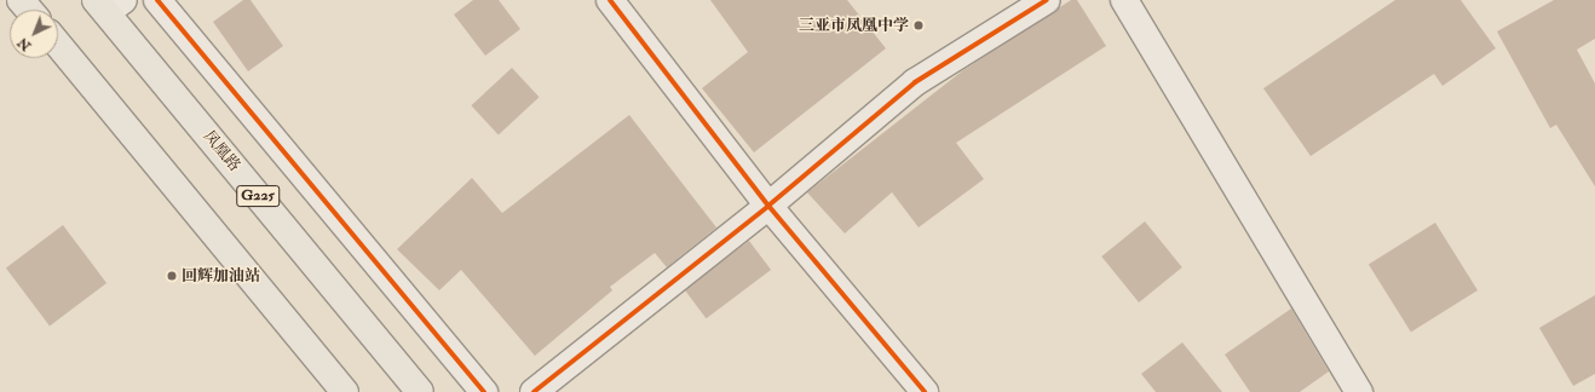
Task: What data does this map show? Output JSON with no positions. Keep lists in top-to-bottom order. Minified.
{"streets":{"highway":["凤凰路","G225"]},"places":["三亚市凤凰中学","回辉加油站"],"north":"bottom left"}
